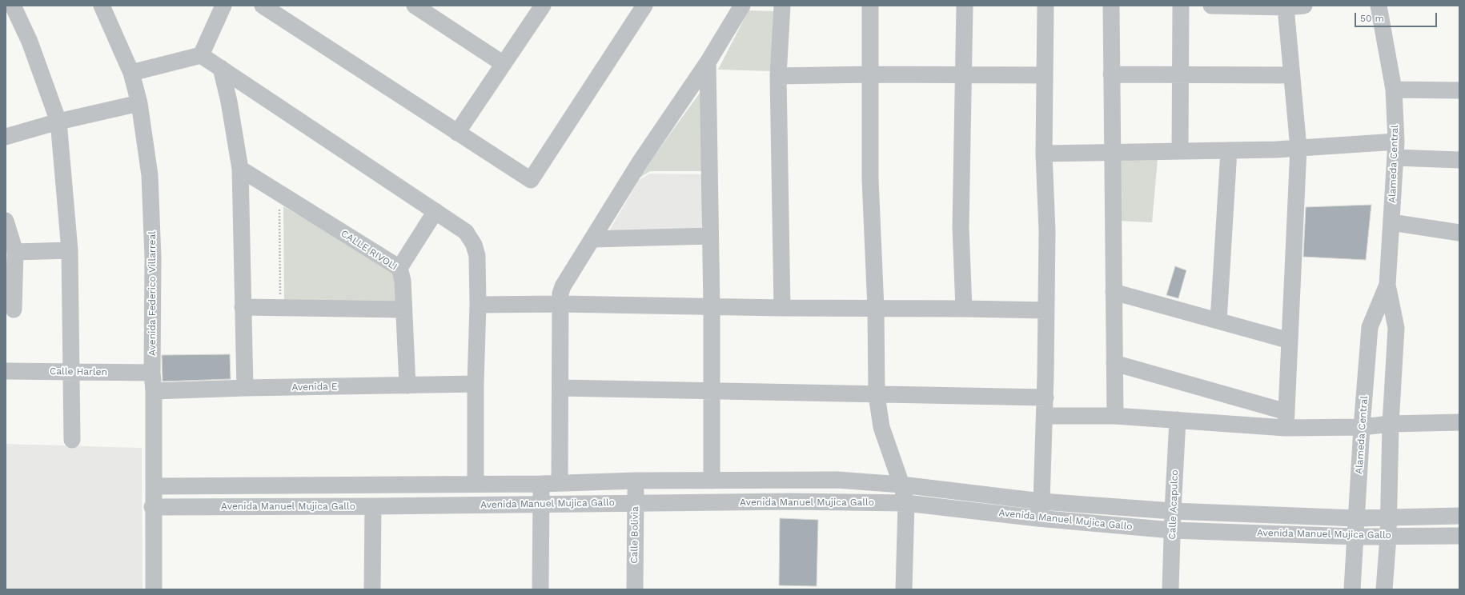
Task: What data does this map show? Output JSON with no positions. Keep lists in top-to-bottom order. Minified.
{"streets":{"street":["Alameda Central","CALLE RIVOLI","Avenida Federico Villarreal","Calle Harlen","Avenida E","Avenida Manuel Mujica Gallo","Calle Acapulco","Calle Bolivia"]},"crossings":[["Alameda Central","Avenida Manuel Mujica Gallo"],["CALLE RIVOLI","Avenida E"],["Avenida Federico Villarreal","Calle Harlen"],["Avenida Federico Villarreal","Avenida E"],["Avenida Federico Villarreal","Avenida Manuel Mujica Gallo"],["Avenida Manuel Mujica Gallo","Calle Acapulco"],["Avenida Manuel Mujica Gallo","Calle Bolivia"]],"scale_bar":"50 m"}
